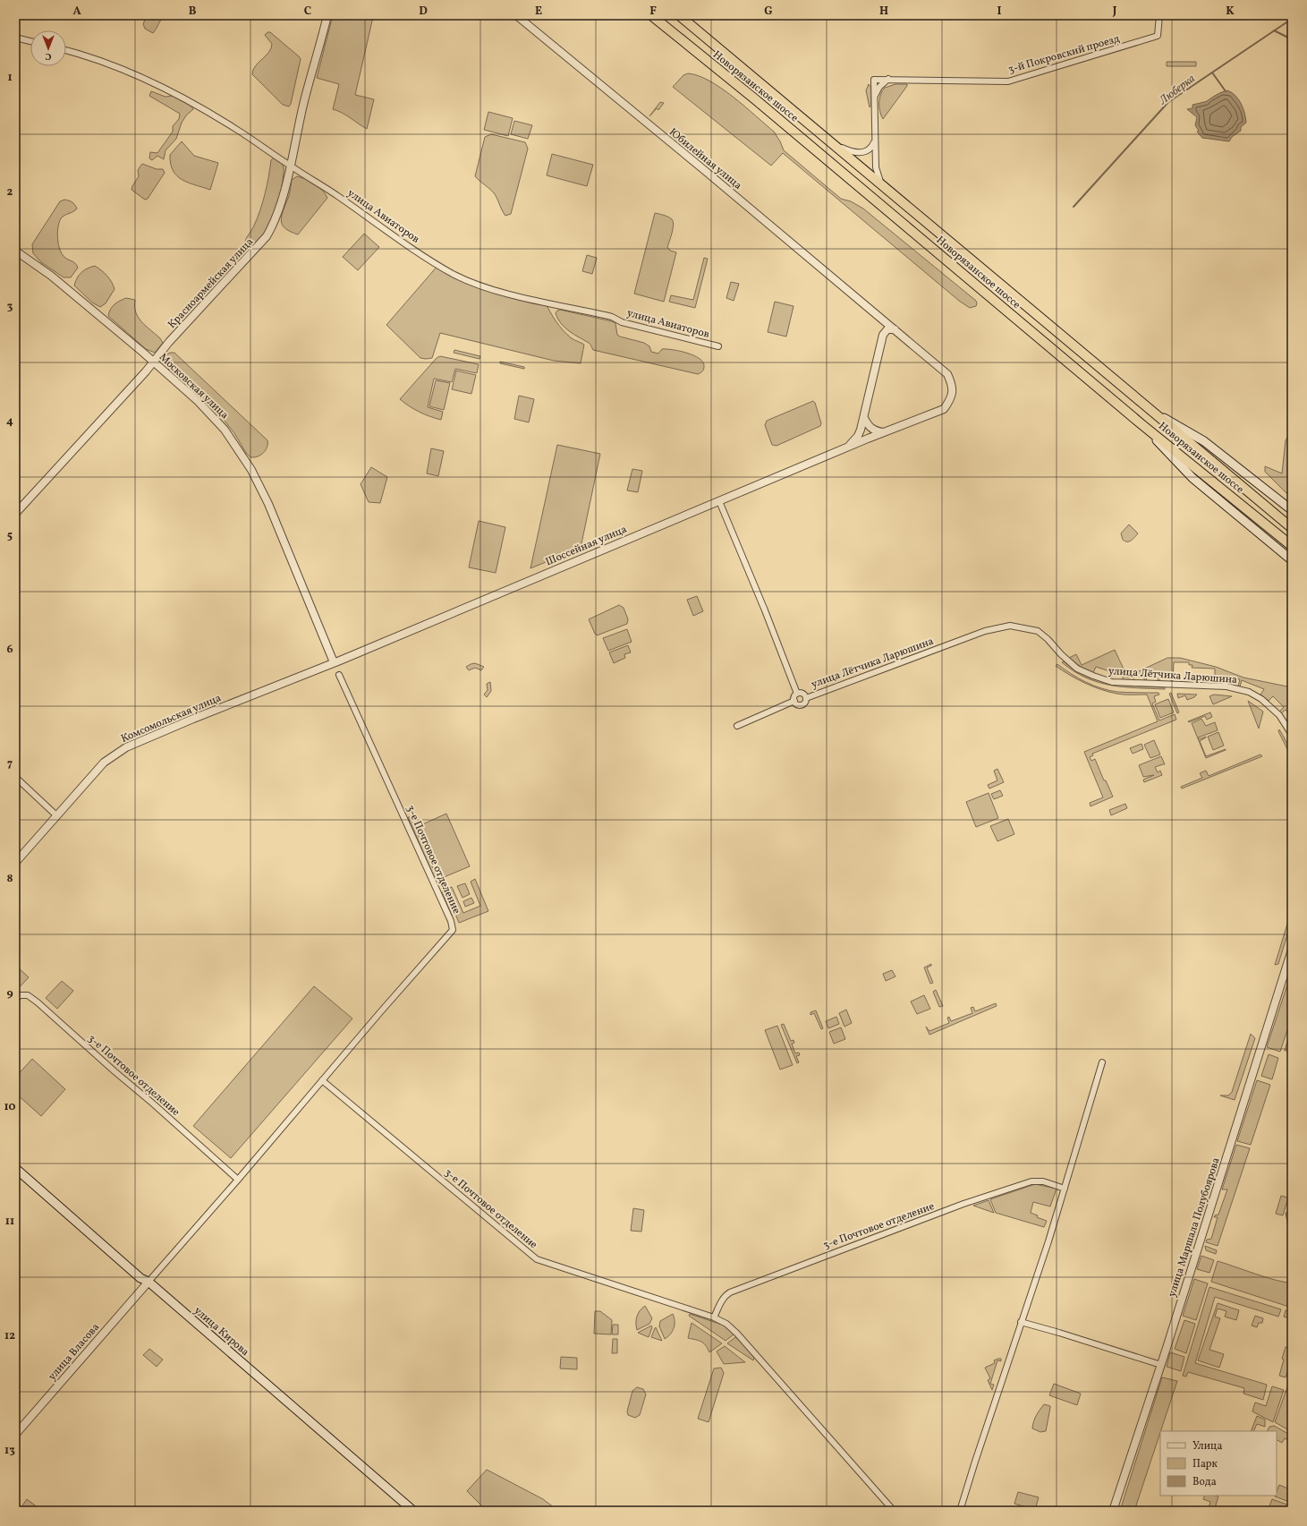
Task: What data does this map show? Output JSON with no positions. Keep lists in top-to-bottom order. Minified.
{"streets":{"highway":["Новорязанское шоссе"],"main road":["улица Кирова"],"street":["3-й Покровский проезд","Юбилейная улица","улица Авиаторов","Красноармейская улица","Московская улица","Шоссейная улица","улица Лётчика Ларюшина","Комсомольская улица","3-е Почтовое отделение","улица Маршала Полубоярова","улица Власова"]},"crossings":[["3-й Покровский проезд","Новорязанское шоссе"],["Юбилейная улица","Шоссейная улица"],["улица Авиаторов","Красноармейская улица"],["Красноармейская улица","Московская улица"],["Московская улица","Шоссейная улица"],["Московская улица","Комсомольская улица"],["Шоссейная улица","Комсомольская улица"],["3-е Почтовое отделение","улица Кирова"],["3-е Почтовое отделение","улица Власова"],["улица Кирова","улица Власова"]],"water":["Люберка"],"legend":["Улица","Парк","Вода"],"north":"bottom","grid":{"columns":["A","B","C","D","E","F","G","H","I","J","K"],"rows":["1","2","3","4","5","6","7","8","9","10","11","12","13"]}}
